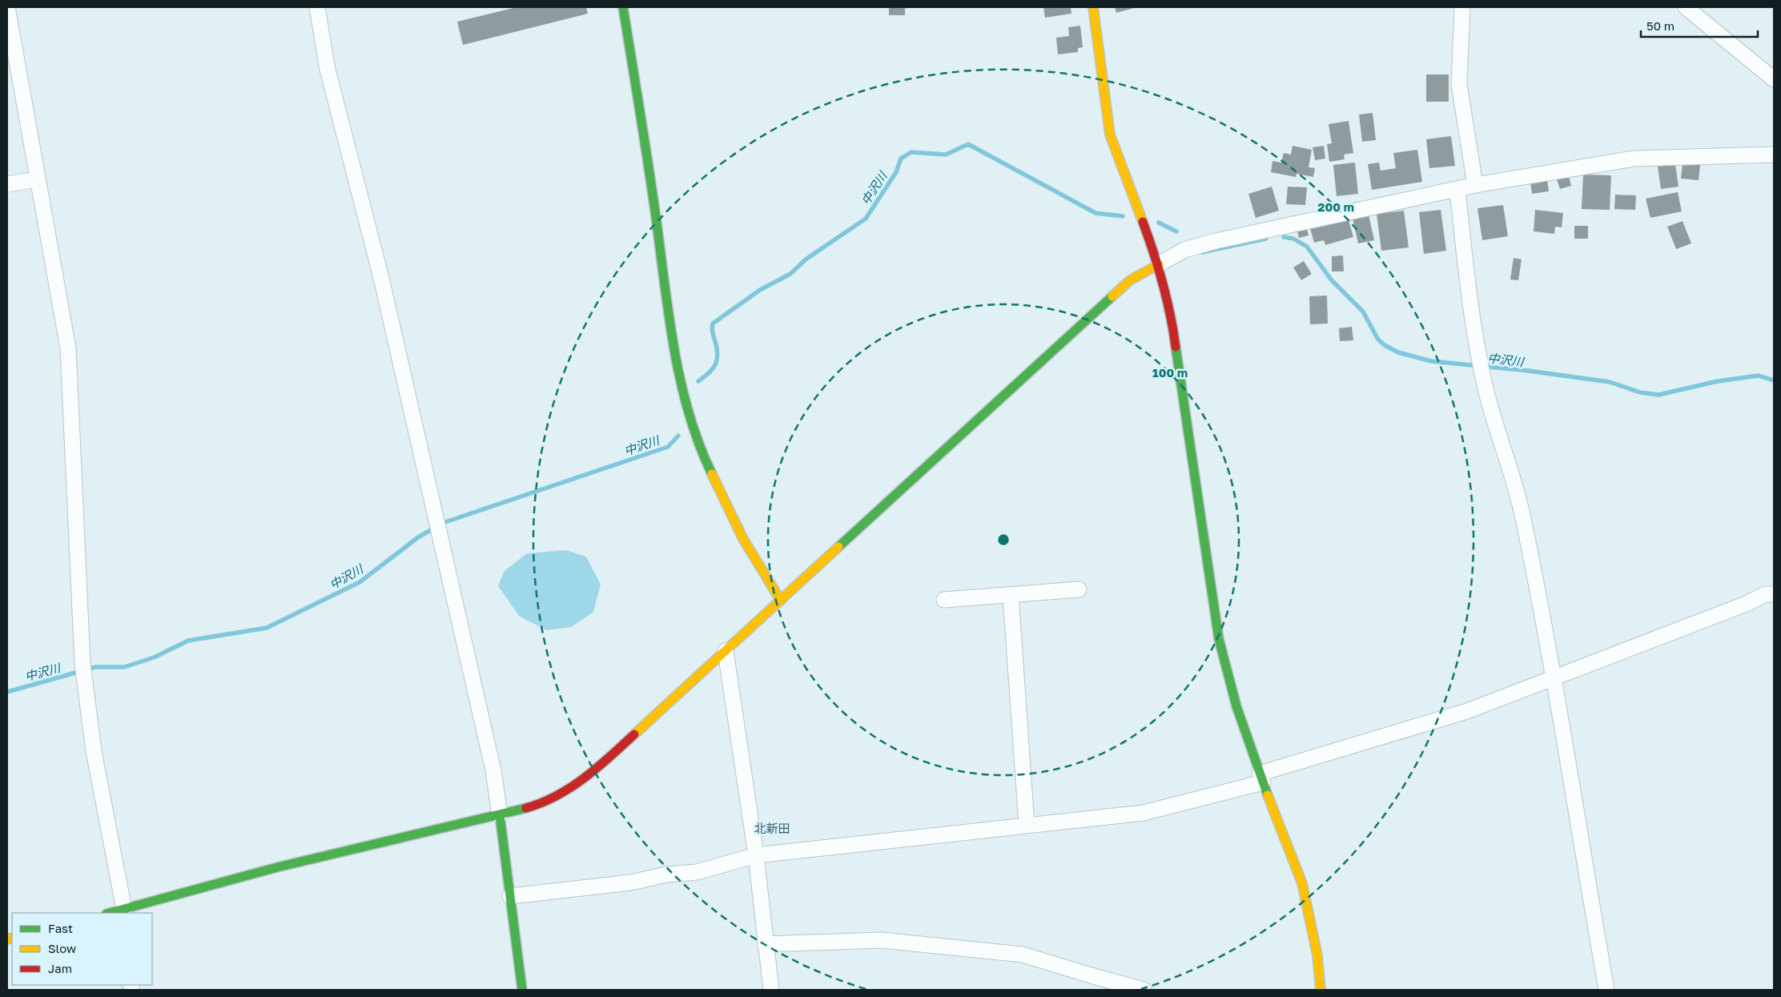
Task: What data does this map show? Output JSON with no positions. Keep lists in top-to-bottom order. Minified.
{"districts":["北新田"],"water":["中沢川"],"legend":["Fast","Slow","Jam"],"scale_bar":"50 m","rings":["200 m","100 m"]}
